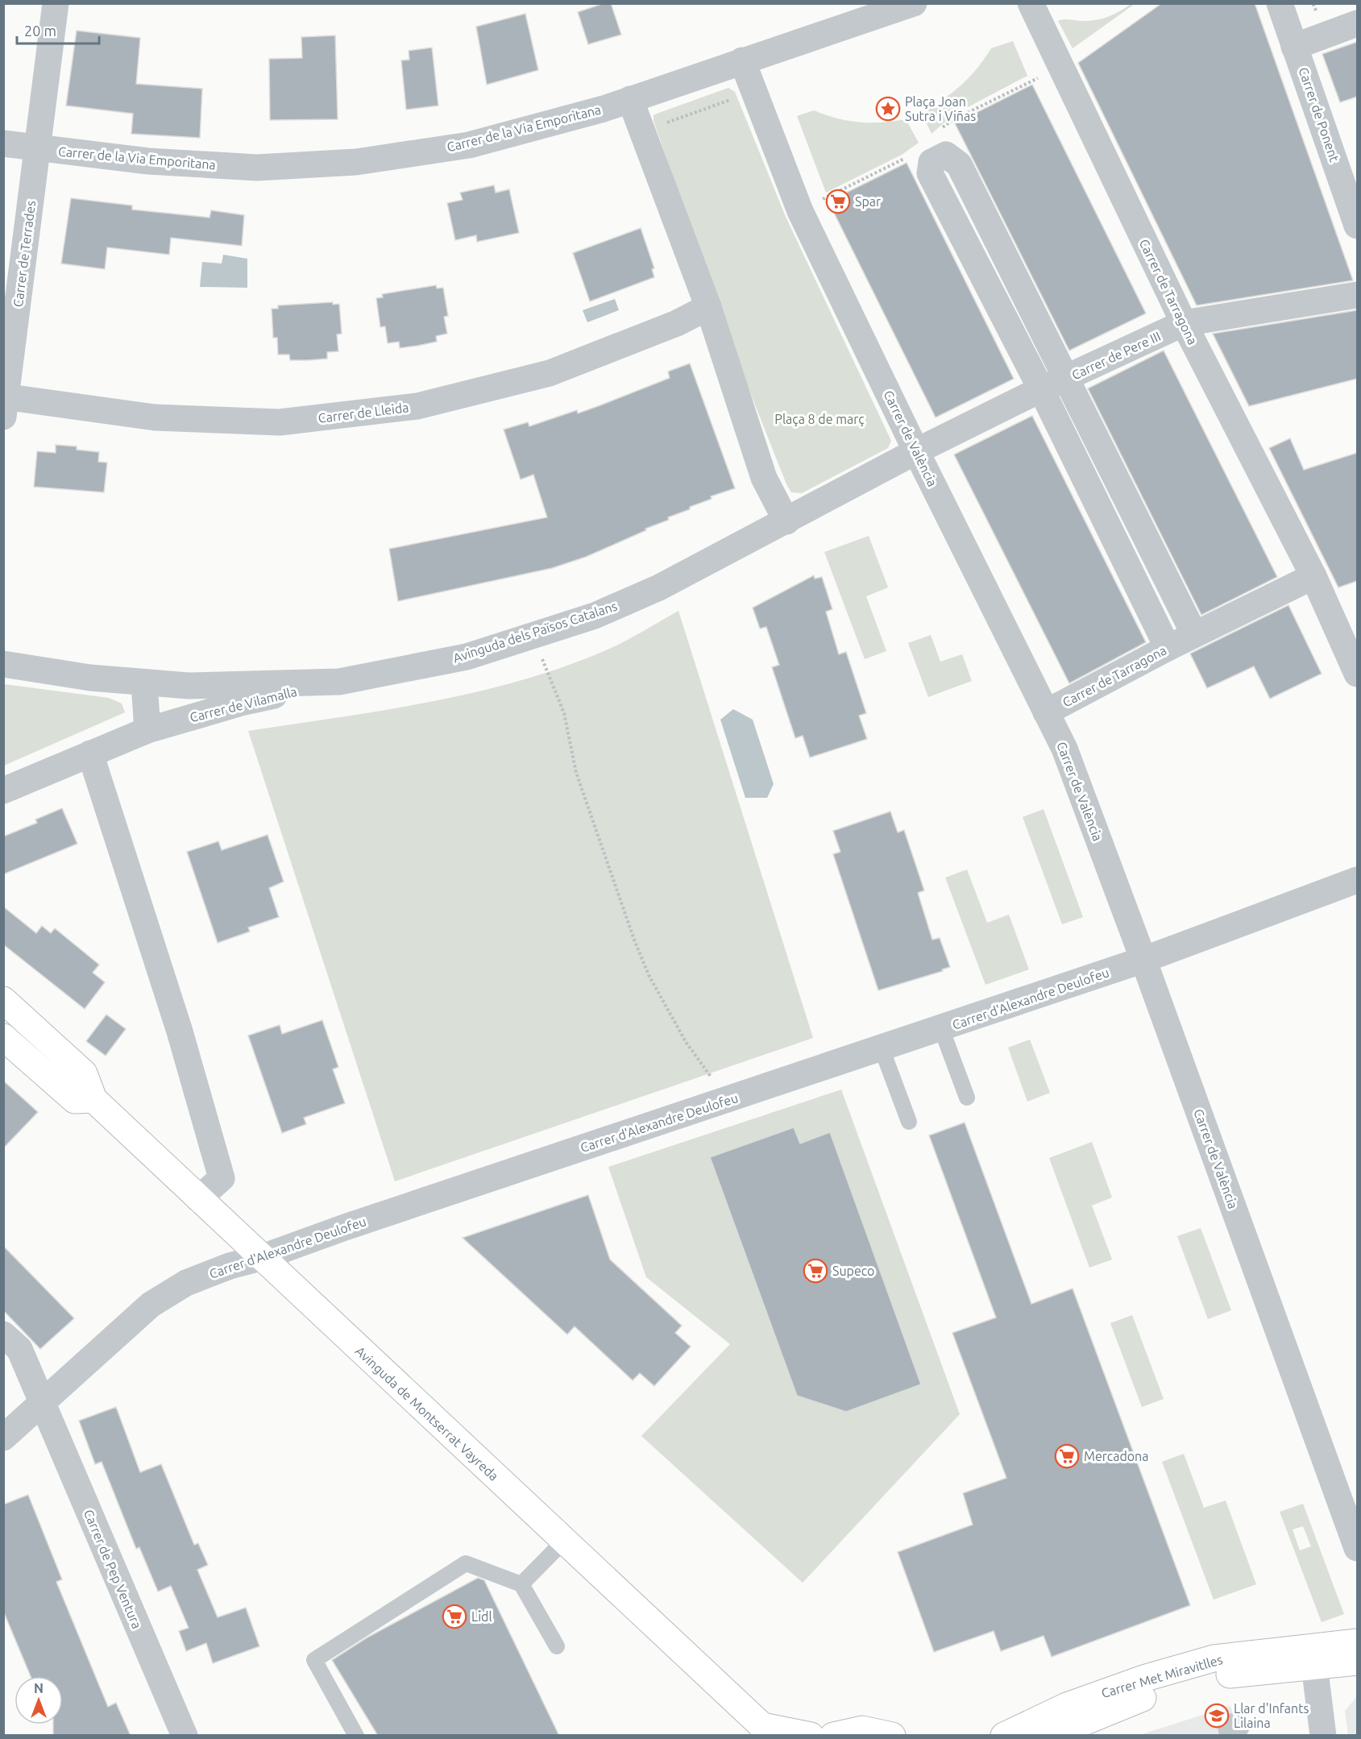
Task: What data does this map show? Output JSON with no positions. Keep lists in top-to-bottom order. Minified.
{"streets":{"street":["Carrer de Ponent","Carrer de la Via Emporitana","Carrer de Terrades","Carrer de Tarragona","Carrer de Pere III","Carrer de Lleida","Carrer de València","Avinguda dels Països Catalans","Carrer de Vilamalla","Carrer d'Alexandre Deulofeu","Avinguda de Montserrat Vayreda","Carrer de Pep Ventura","Carrer Met Miravitlles"]},"crossings":[["Carrer de la Via Emporitana","Carrer de Terrades"],["Carrer de la Via Emporitana","Carrer de València"],["Carrer de Terrades","Carrer de Lleida"],["Carrer de Tarragona","Carrer de Pere III"],["Carrer de Tarragona","Carrer de València"],["Carrer de Pere III","Carrer de València"],["Carrer de Pere III","Avinguda dels Països Catalans"],["Carrer de València","Avinguda dels Països Catalans"],["Carrer de València","Carrer d'Alexandre Deulofeu"],["Avinguda dels Països Catalans","Carrer de Vilamalla"],["Carrer d'Alexandre Deulofeu","Avinguda de Montserrat Vayreda"],["Carrer d'Alexandre Deulofeu","Carrer de Pep Ventura"]],"parks":["Plaça 8 de març"],"places":{"place":["Plaça Joan Sutra i Viñas"],"supermarket":["Spar","Supeco","Mercadona","Lidl"],"school or university":["Llar d'Infants Lilaina"]},"scale_bar":"20 m","north":"top"}
